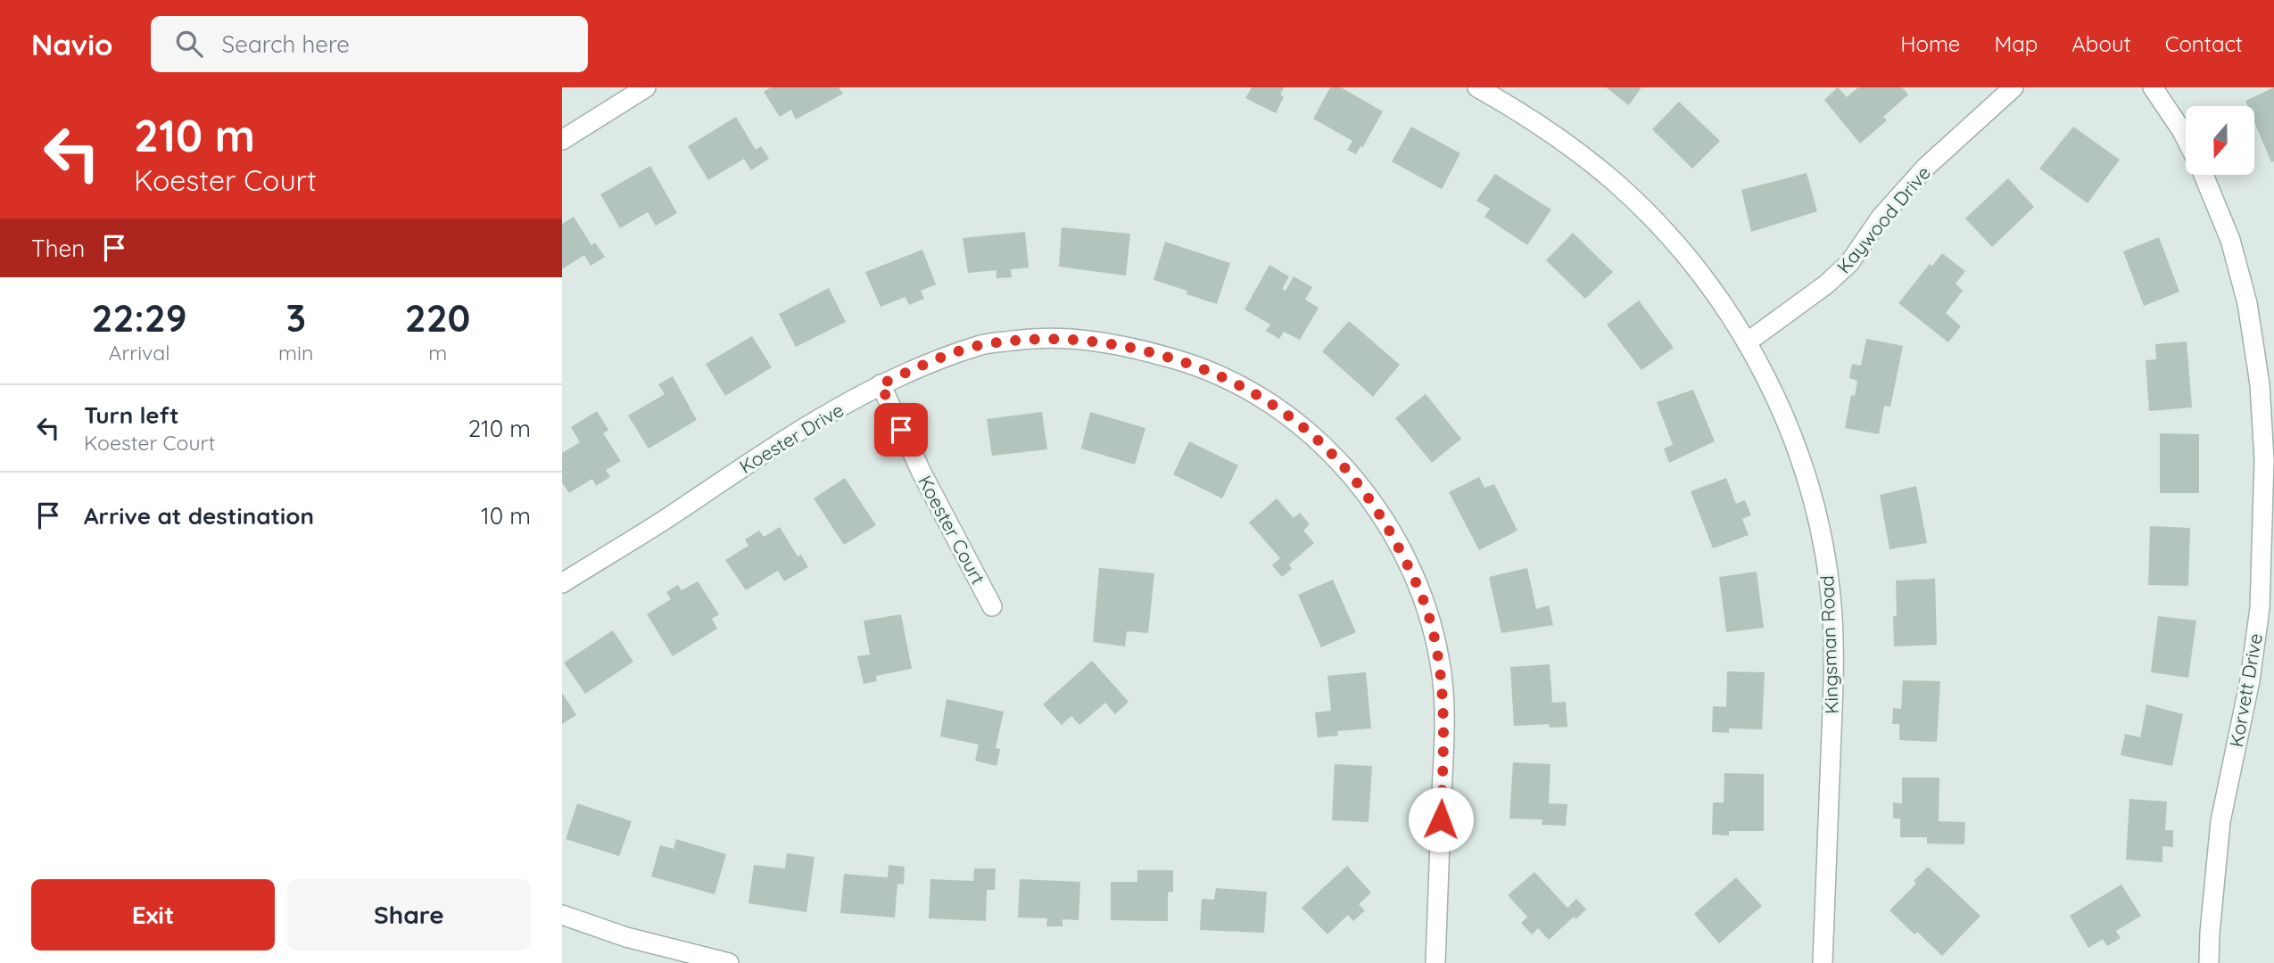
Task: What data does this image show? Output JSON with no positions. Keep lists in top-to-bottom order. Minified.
{"streets":{"street":["Kaywood Drive","Koester Drive","Koester Court","Kingsman Road","Korvett Drive"]},"crossings":[["Kaywood Drive","Kingsman Road"],["Koester Drive","Koester Court"]],"north":"bottom","page":{"header":"Navio","search":"Search here","nav":["Home","Map","About","Contact"],"turn":["210 m","Koester Court"],"then":"Then","eta":["22:29","Arrival","3","min","220","m"],"list":[{"name":"Turn left","note":"Koester Court","value":"210 m"},{"name":"Arrive at destination","value":"10 m"}],"buttons":["Exit","Share"]}}
